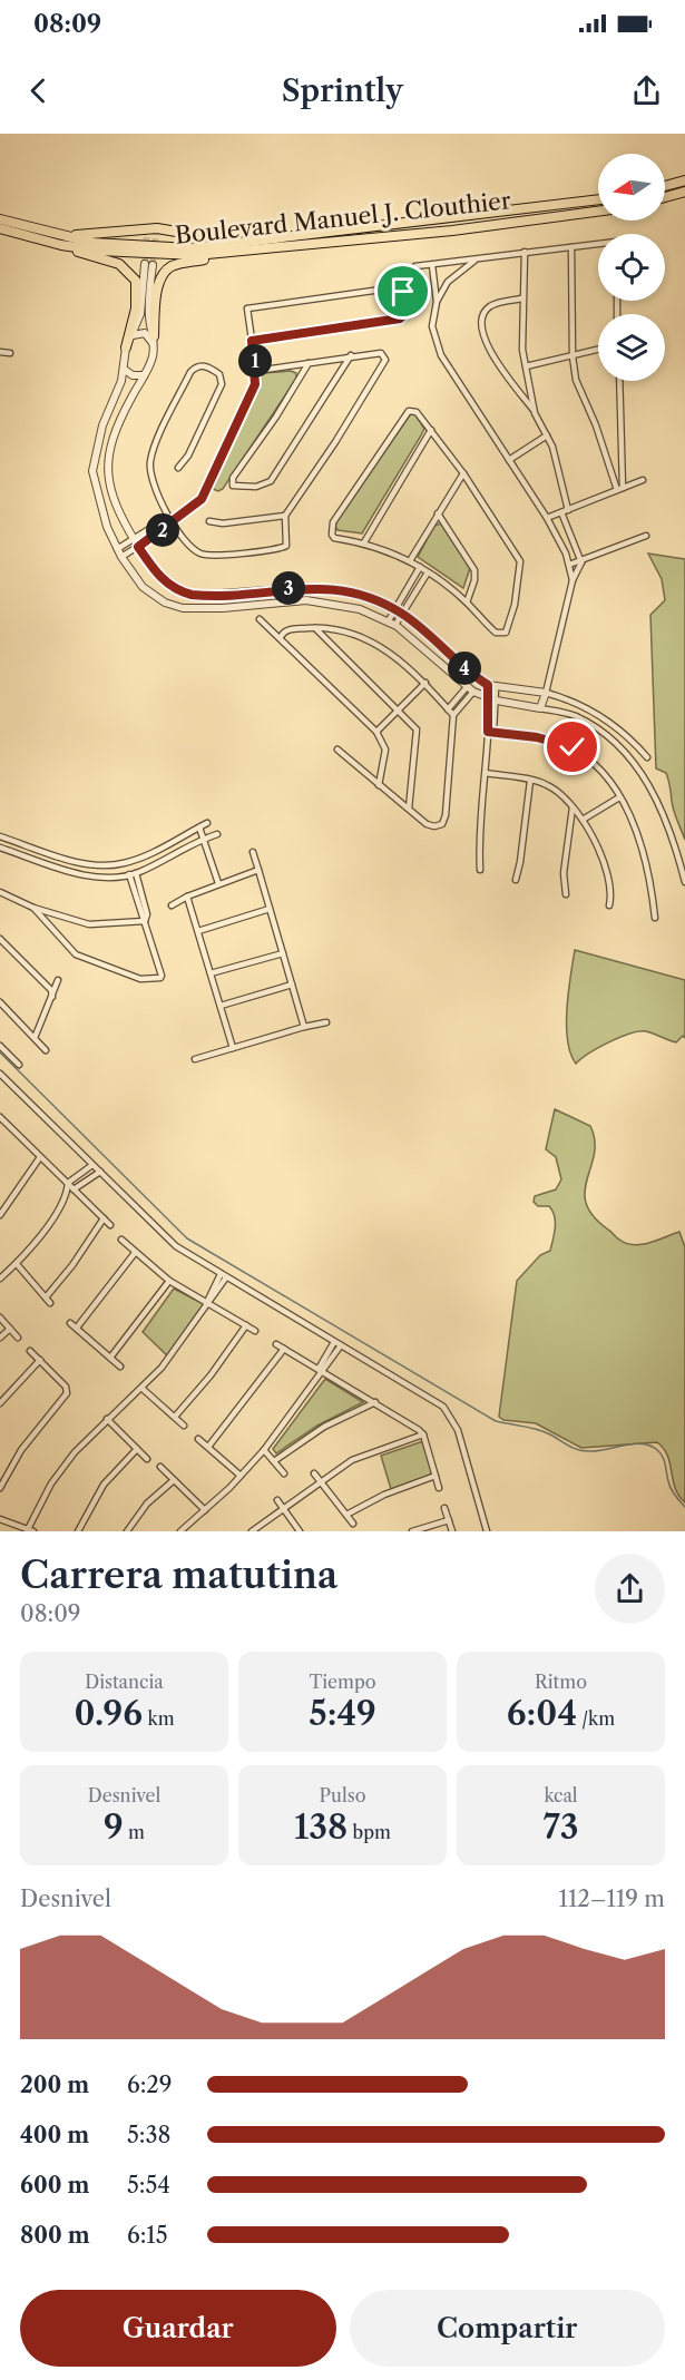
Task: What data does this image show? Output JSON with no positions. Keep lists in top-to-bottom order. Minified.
{"streets":{"main road":["Boulevard Manuel J. Clouthier"]},"north":"left","page":{"status":"08:09","header":"Sprintly","pins":["1","2","3","4"],"heading":["Carrera matutina","08:09"],"stats":[["Distancia","0.96 km"],["Tiempo","5:49"],["Ritmo","6:04 /km"],["Desnivel","9 m"],["Pulso","138 bpm"],["kcal","73"]],"chart":["Desnivel","112–119 m"],"list":[{"name":"200 m","note":"6:29"},{"name":"400 m","note":"5:38"},{"name":"600 m","note":"5:54"},{"name":"800 m","note":"6:15"}],"buttons":["Guardar","Compartir"]}}
